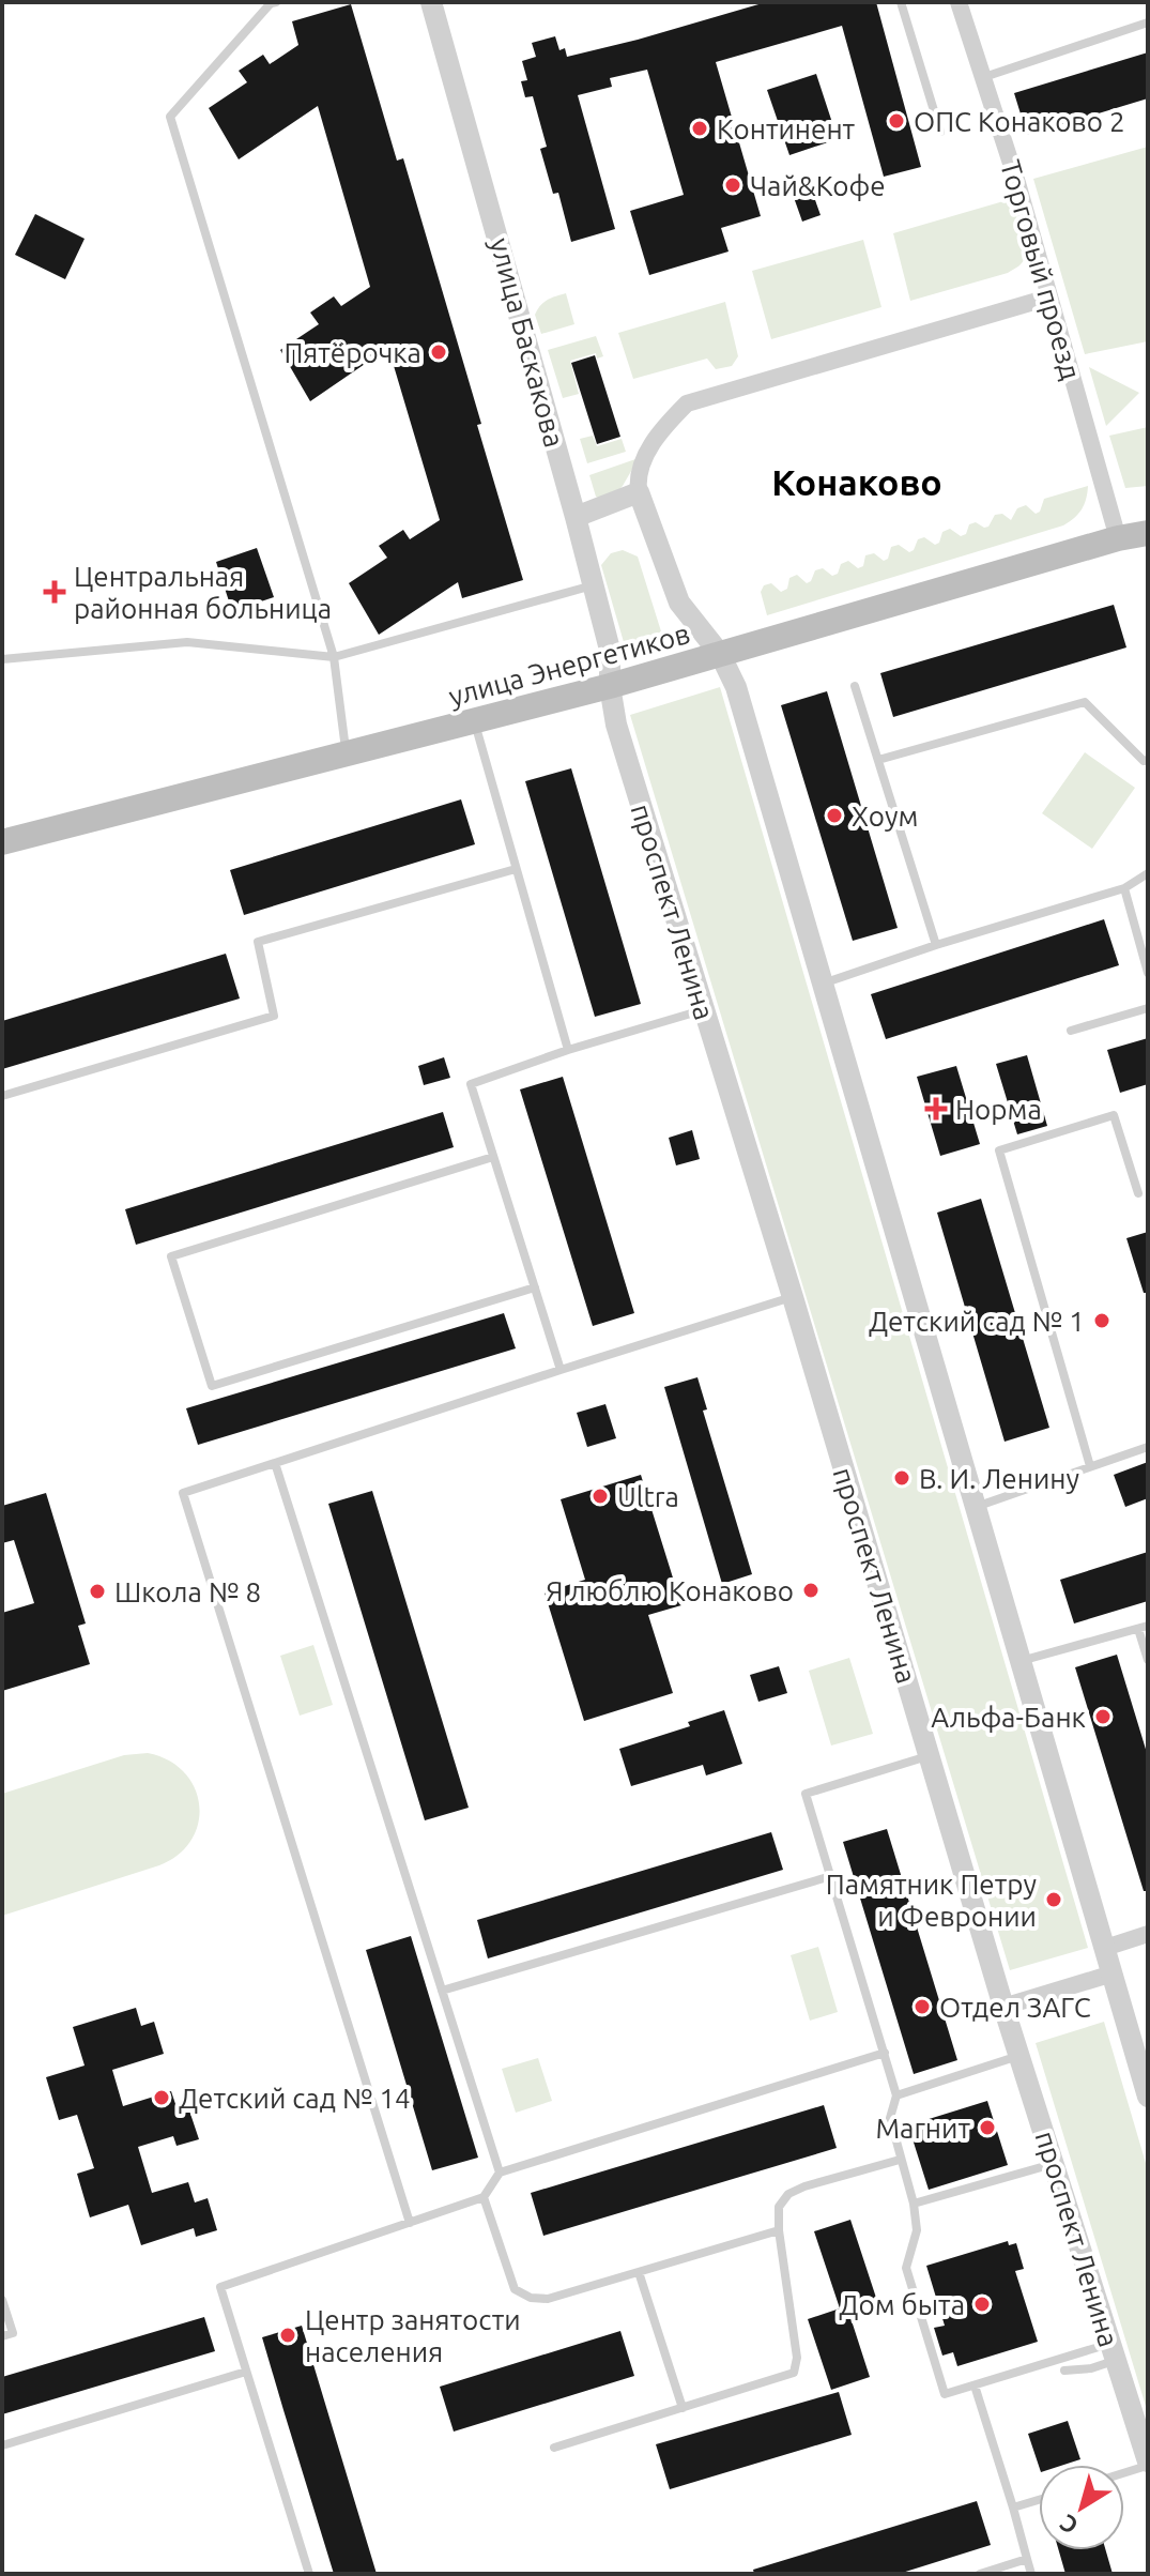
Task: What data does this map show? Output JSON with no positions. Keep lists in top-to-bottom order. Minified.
{"streets":{"main road":["улица Энергетиков"],"street":["Торговый проезд","улица Баскакова","проспект Ленина"]},"crossings":[["Торговый проезд","улица Энергетиков"],["улица Баскакова","улица Энергетиков"],["улица Баскакова","проспект Ленина"],["улица Энергетиков","проспект Ленина"]],"districts":["Конаково"],"places":{"other":["ОПС Конаково 2","Континент","Чай&Кофе","Пятёрочка","Хоум","Детский сад № 1","В. И. Ленину","Ultra","Я люблю Конаково","Школа № 8","Альфа-Банк","Памятник Петру и Февронии","Отдел ЗАГС","Детский сад № 14","Магнит","Дом быта","Центр занятости населения"],"health":["Центральная районная больница","Норма"]},"north":"bottom left"}
